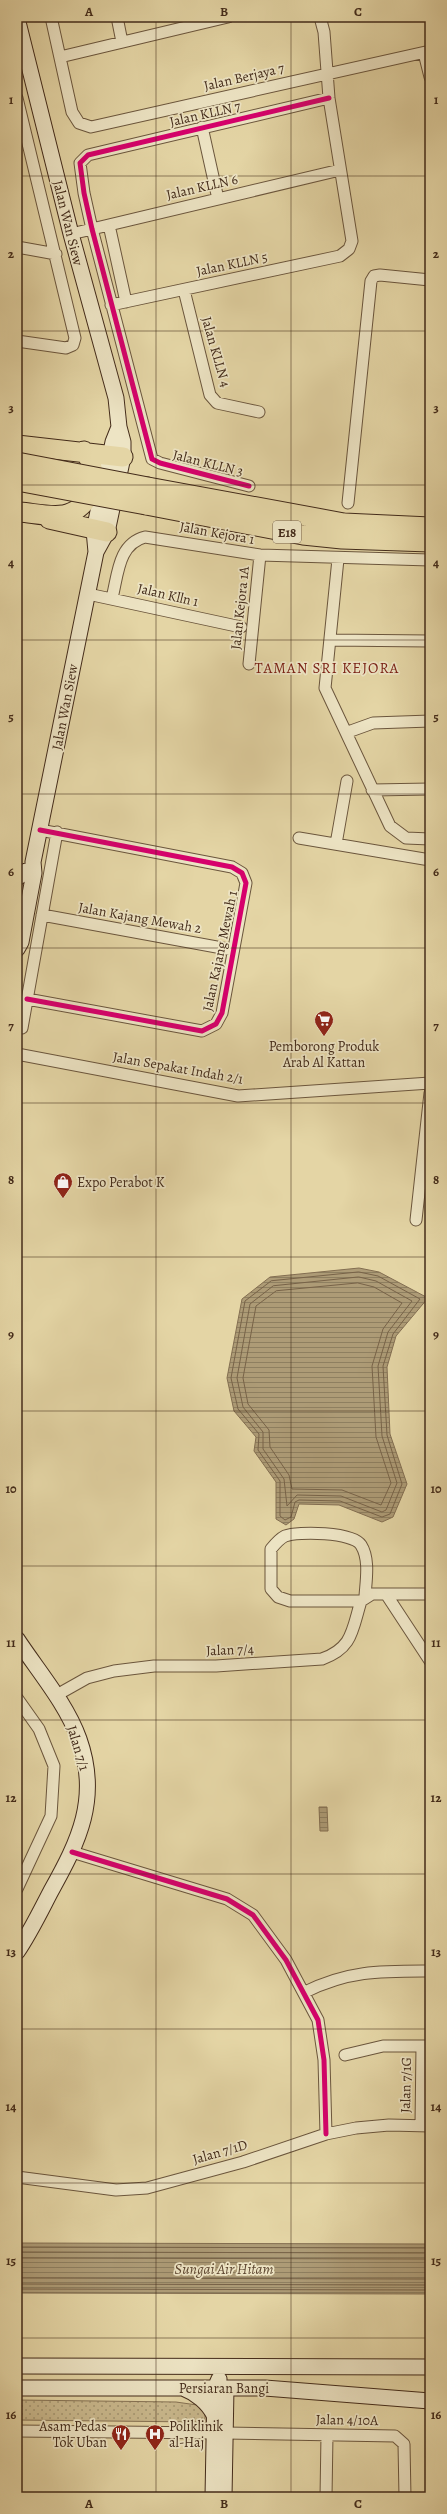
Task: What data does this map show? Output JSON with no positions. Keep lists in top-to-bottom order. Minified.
{"streets":{"highway":["E18"],"street":["Jalan Berjaya 7","Jalan KLLN 7","Jalan KLLN 6","Jalan Wan Siew","Jalan KLLN 5","Jalan KLLN 4","Jalan KLLN 3","Jalan Kejora 1","Jalan Klln 1","Jalan Kejora 1A","Jalan Kajang Mewah 2","Jalan Kajang Mewah 1","Jalan Sepakat Indah 2/1","Jalan 7/4","Jalan 7/1","Jalan 7/1G","Jalan 7/1D","Persiaran Bangi","Jalan 4/10A"]},"crossings":[["Jalan KLLN 7","Jalan KLLN 6"],["Jalan KLLN 6","Jalan Wan Siew"],["Jalan KLLN 6","Jalan KLLN 5"],["Jalan Wan Siew","Jalan Klln 1"],["Jalan Wan Siew","Jalan Kajang Mewah 1"],["Jalan KLLN 5","Jalan KLLN 4"],["Jalan KLLN 5","Jalan KLLN 3"],["Jalan Kejora 1","Jalan Klln 1"],["Jalan Kejora 1","Jalan Kejora 1A"],["Jalan Kajang Mewah 2","Jalan Kajang Mewah 1"],["Jalan 7/4","Jalan 7/1"],["Jalan 7/1G","Jalan 7/1D"]],"districts":["TAMAN SRI KEJORA"],"water":["Sungai Air Hitam"],"places":{"supermarket":["Pemborong Produk Arab Al Kattan"],"shop":["Expo Perabot K"],"restaurant":["Asam Pedas Tok Uban"],"hospital":["Poliklinik al-Haj"]},"grid":{"columns":["A","B","C"],"rows":["1","2","3","4","5","6","7","8","9","10","11","12","13","14","15","16"]}}
